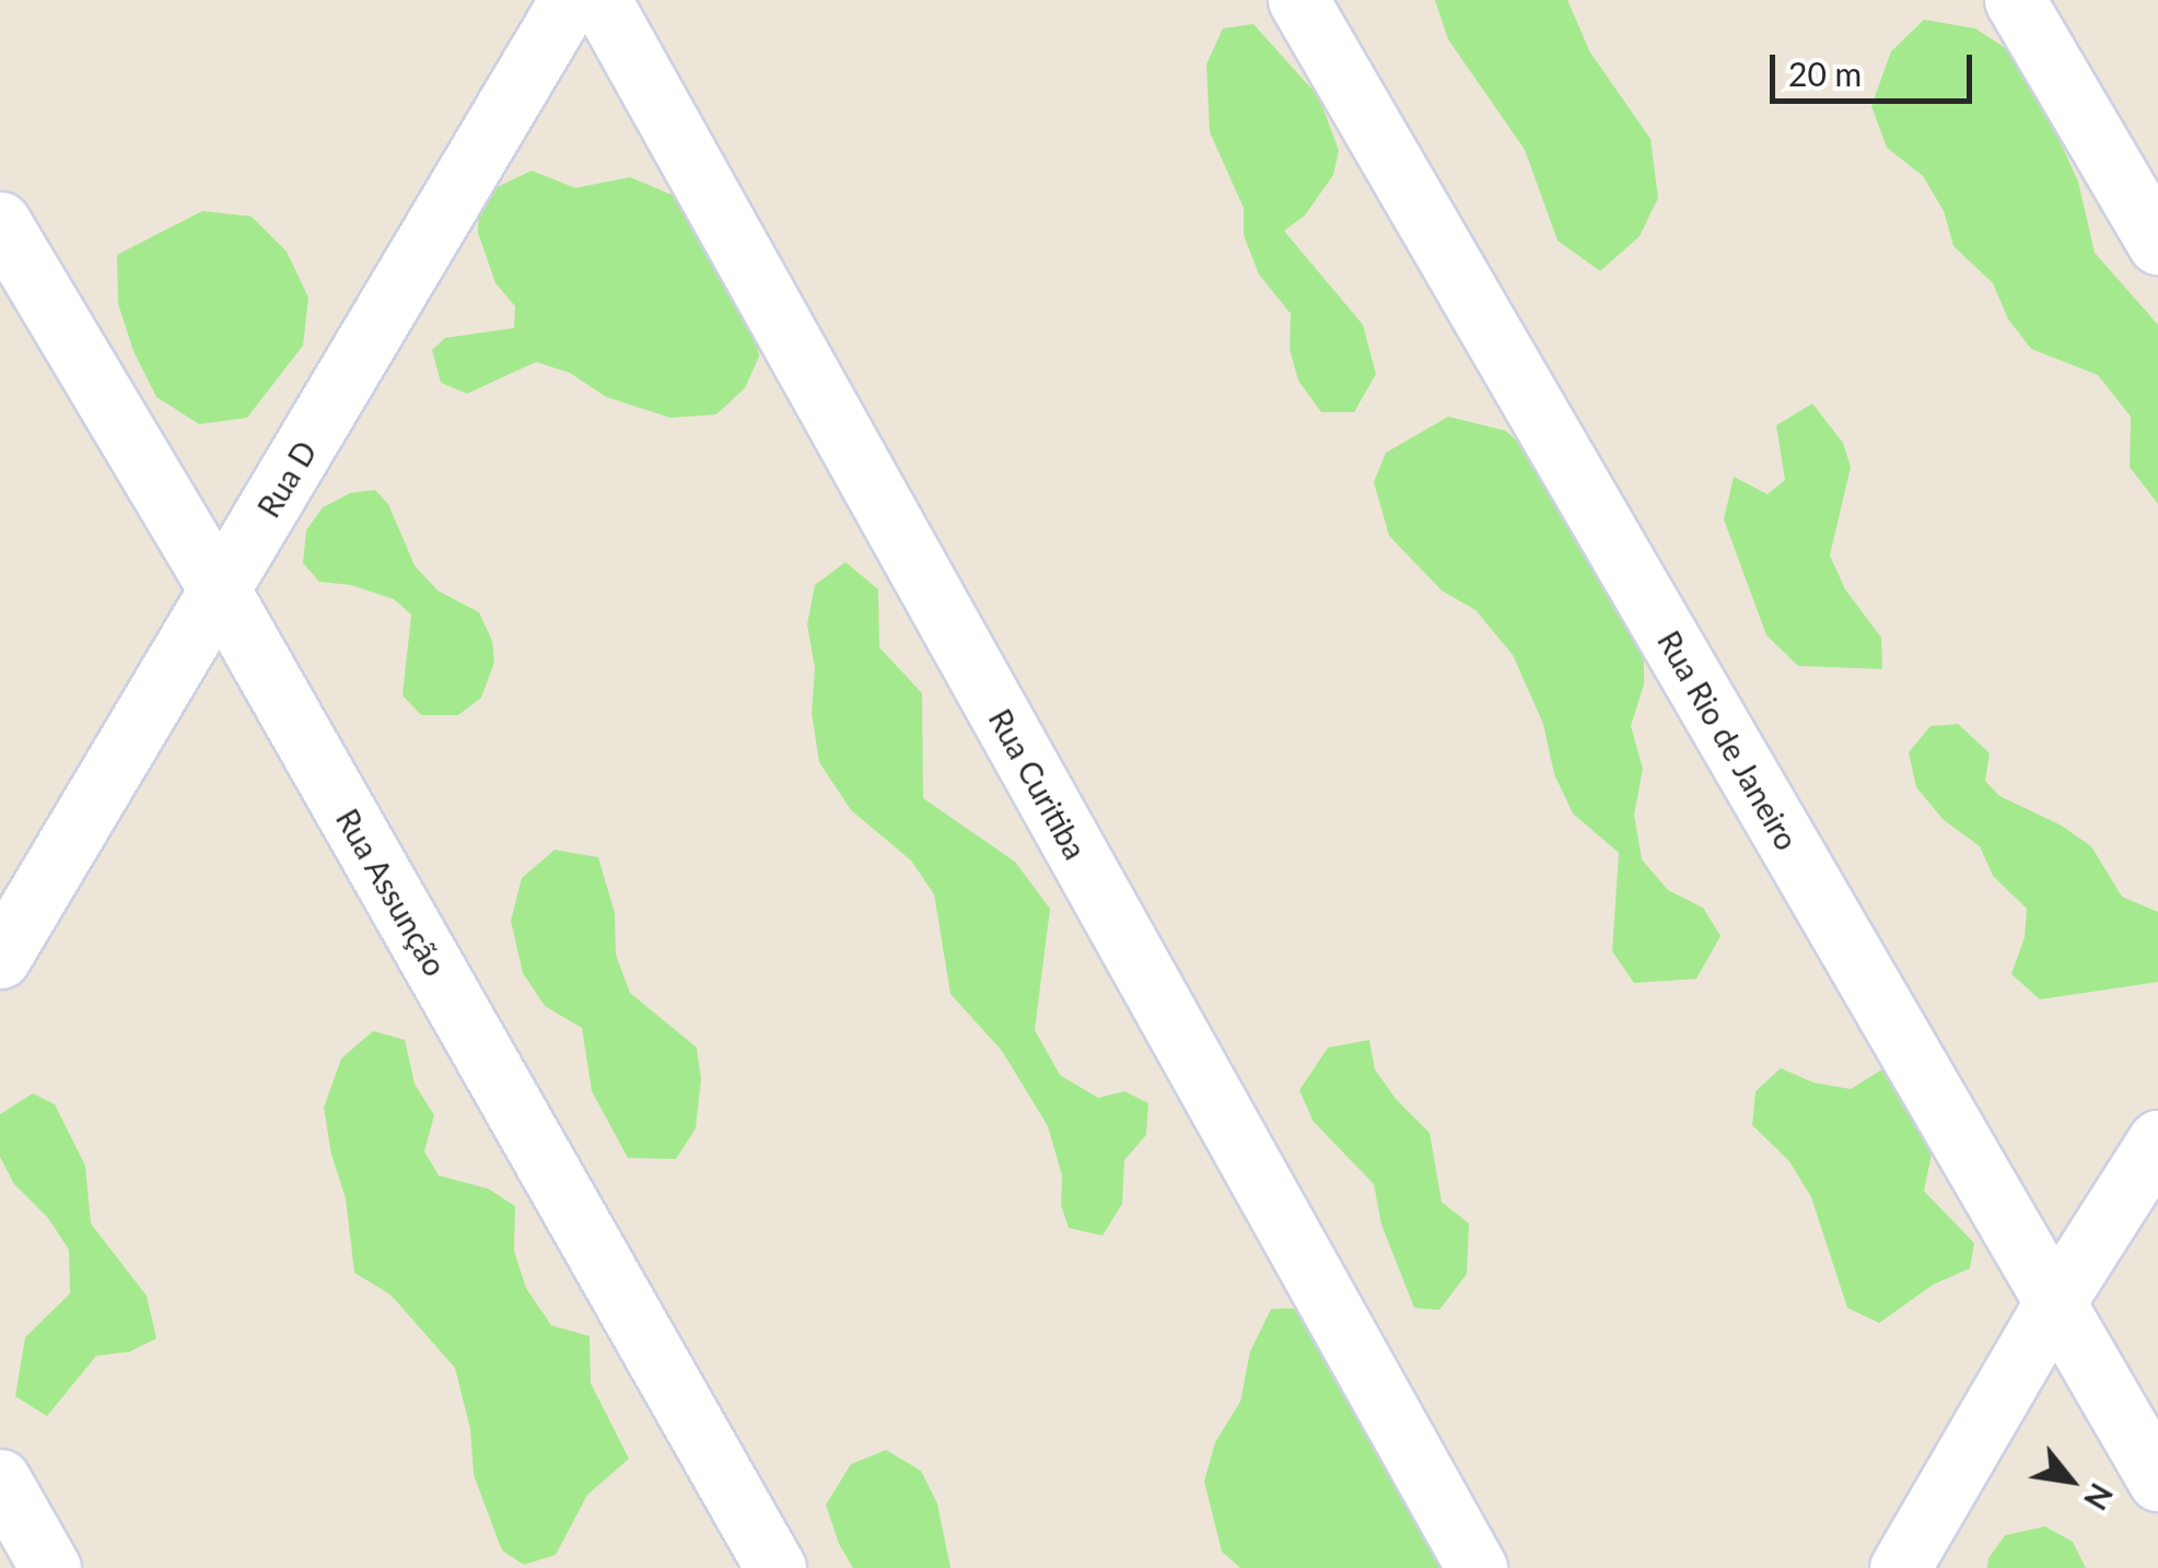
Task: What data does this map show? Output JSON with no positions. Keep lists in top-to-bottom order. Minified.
{"streets":{"street":["Rua D","Rua Rio de Janeiro","Rua Curitiba","Rua Assunção"]},"crossings":[["Rua D","Rua Assunção"]],"scale_bar":"20 m","north":"bottom right"}
